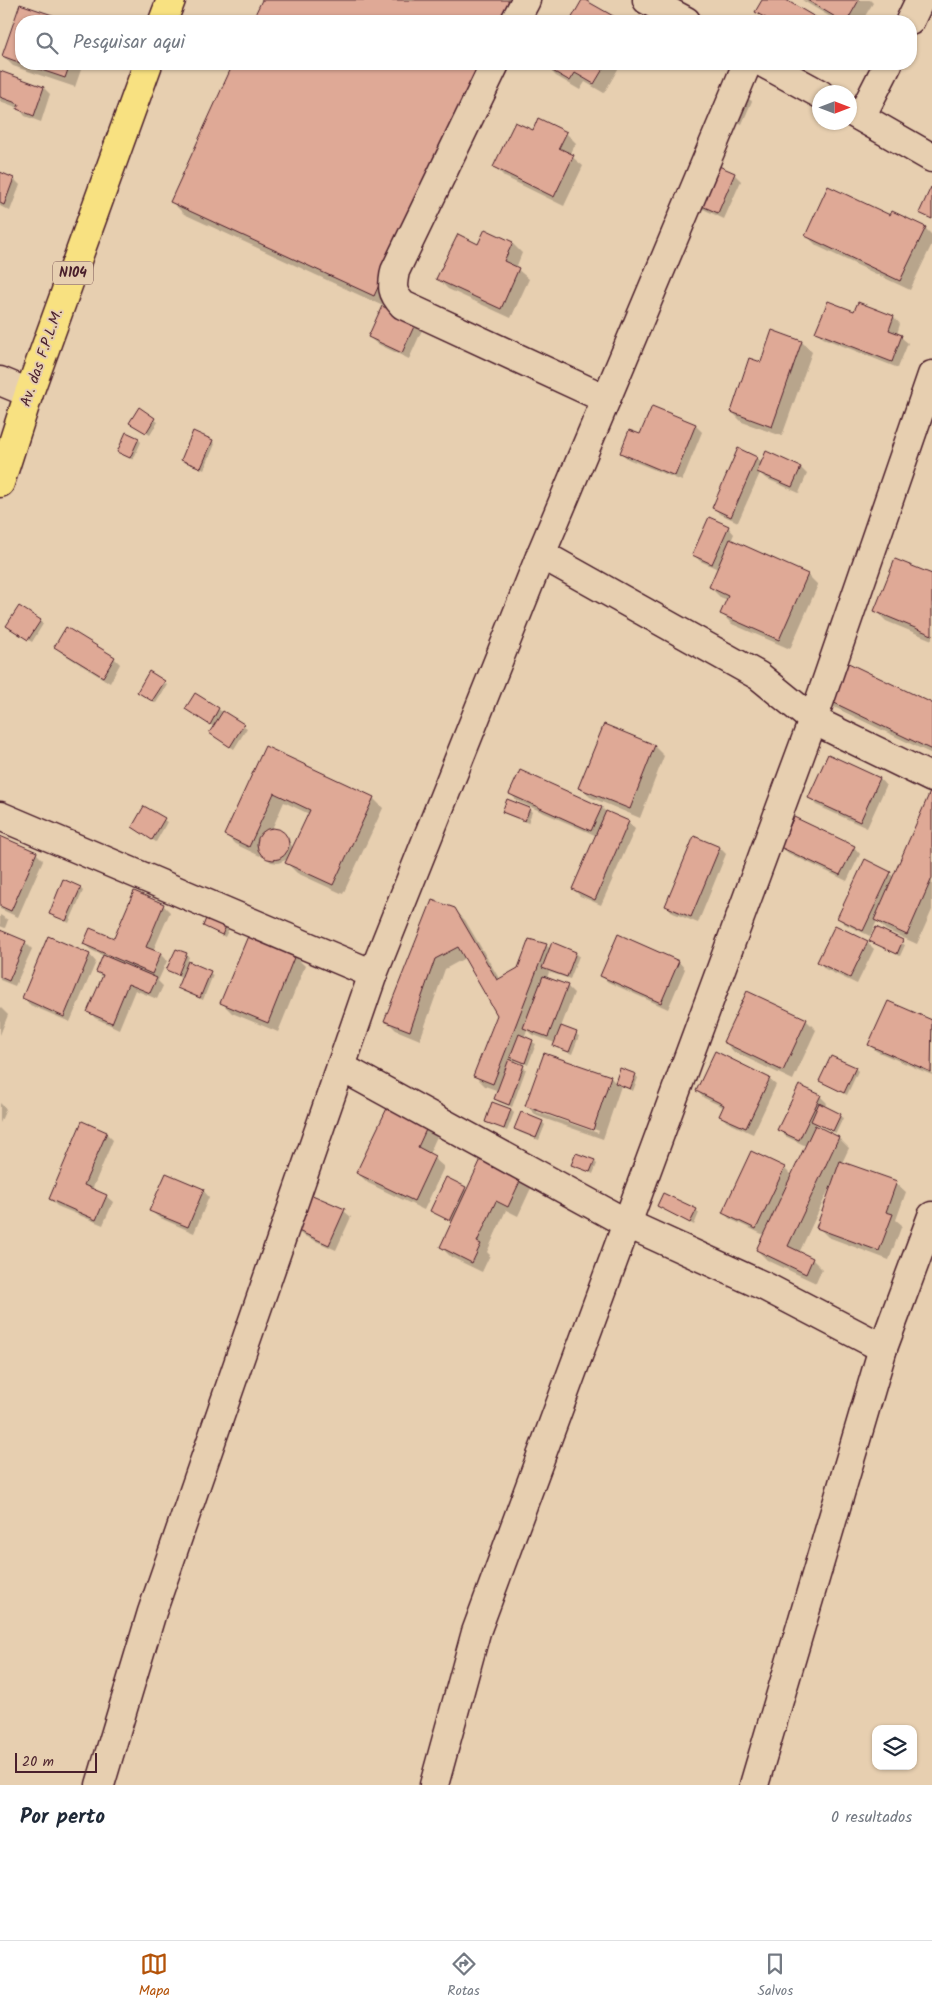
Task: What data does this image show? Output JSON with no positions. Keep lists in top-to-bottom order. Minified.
{"streets":{"main road":["N104","Av. das F.P.L.M."]},"scale_bar":"20 m","north":"right","page":{"search":"Pesquisar aqui","scale":"20 m","heading":["Por perto","0 resultados"],"nav":["Mapa","Rotas","Salvos"]}}
